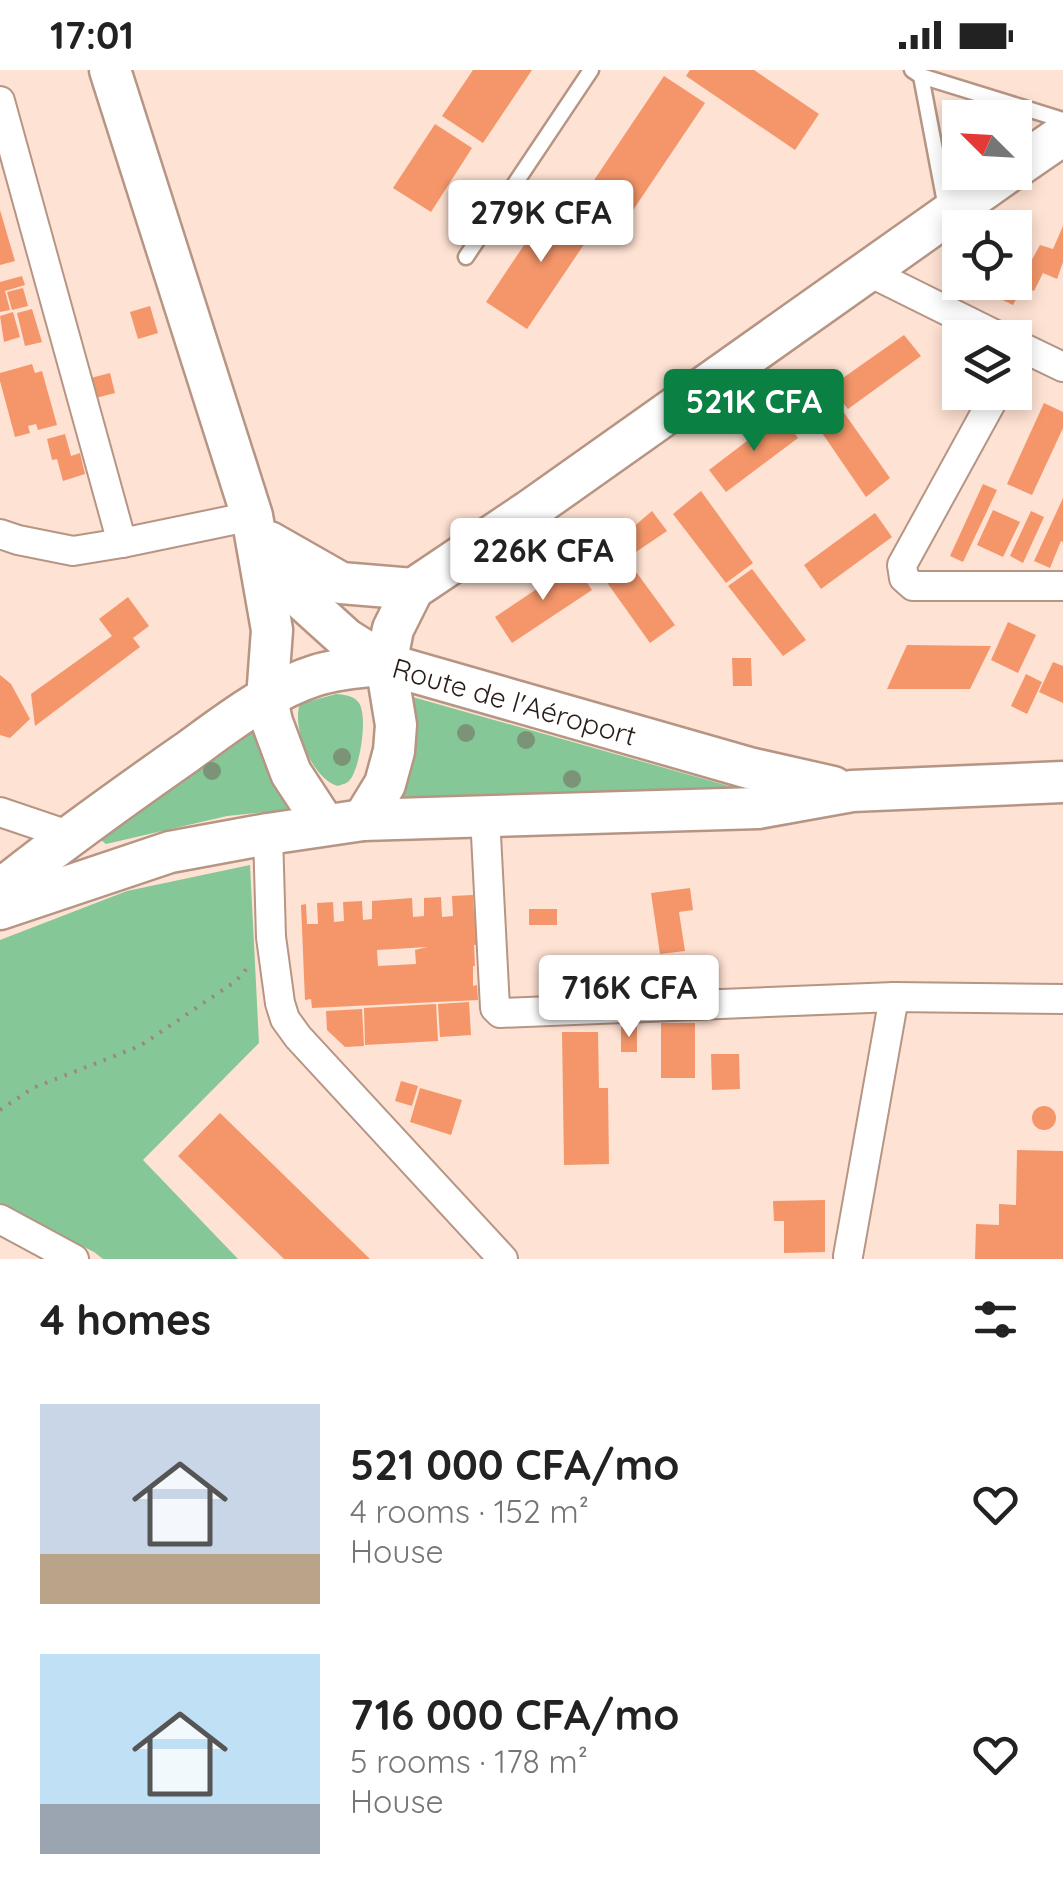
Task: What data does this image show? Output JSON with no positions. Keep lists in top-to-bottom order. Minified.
{"streets":{"main road":["Route de l'Aéroport"]},"north":"top left","page":{"status":"17:01","price":["279K CFA","521K CFA","226K CFA","716K CFA"],"heading":"4 homes","list":[{"name":"521 000 CFA/mo","note":"4 rooms · 152 m² · House"},{"name":"716 000 CFA/mo","note":"5 rooms · 178 m² · House"}]}}
